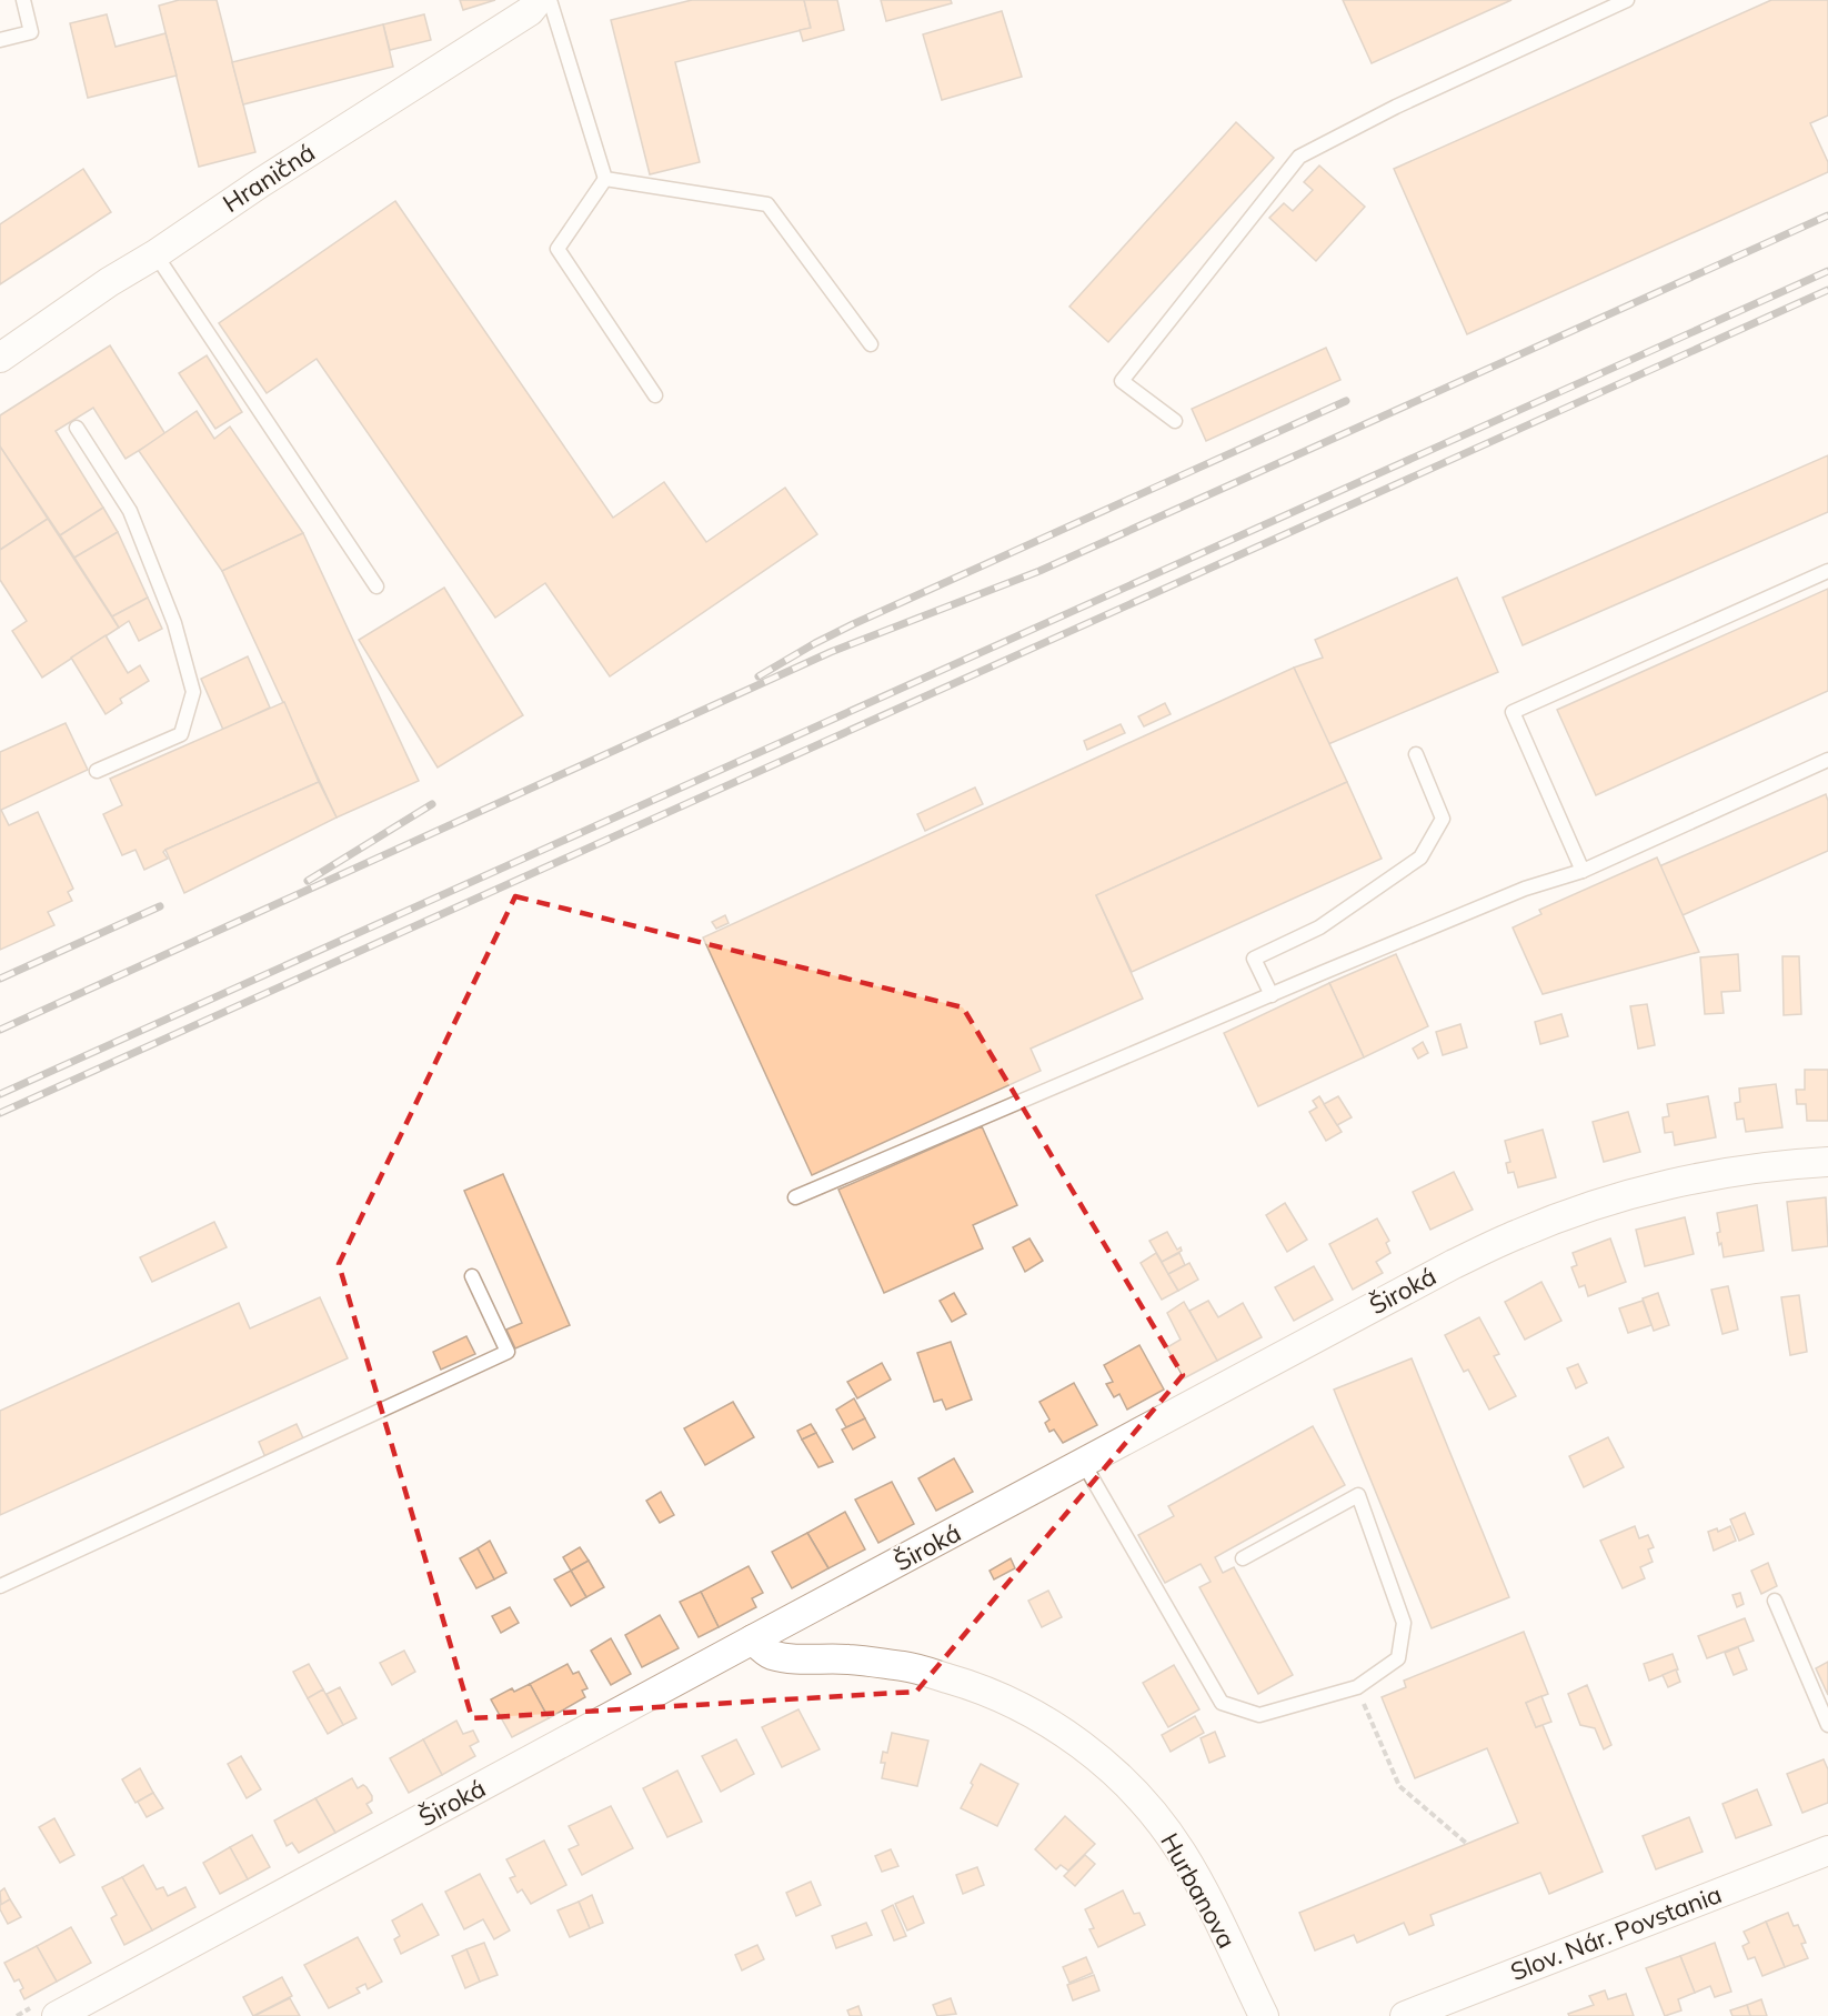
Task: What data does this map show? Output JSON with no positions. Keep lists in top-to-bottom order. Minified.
{"streets":{"street":["Hraničná","Široká","Hurbanova","Slov. Nár. Povstania"]},"crossings":[["Široká","Hurbanova"]]}
